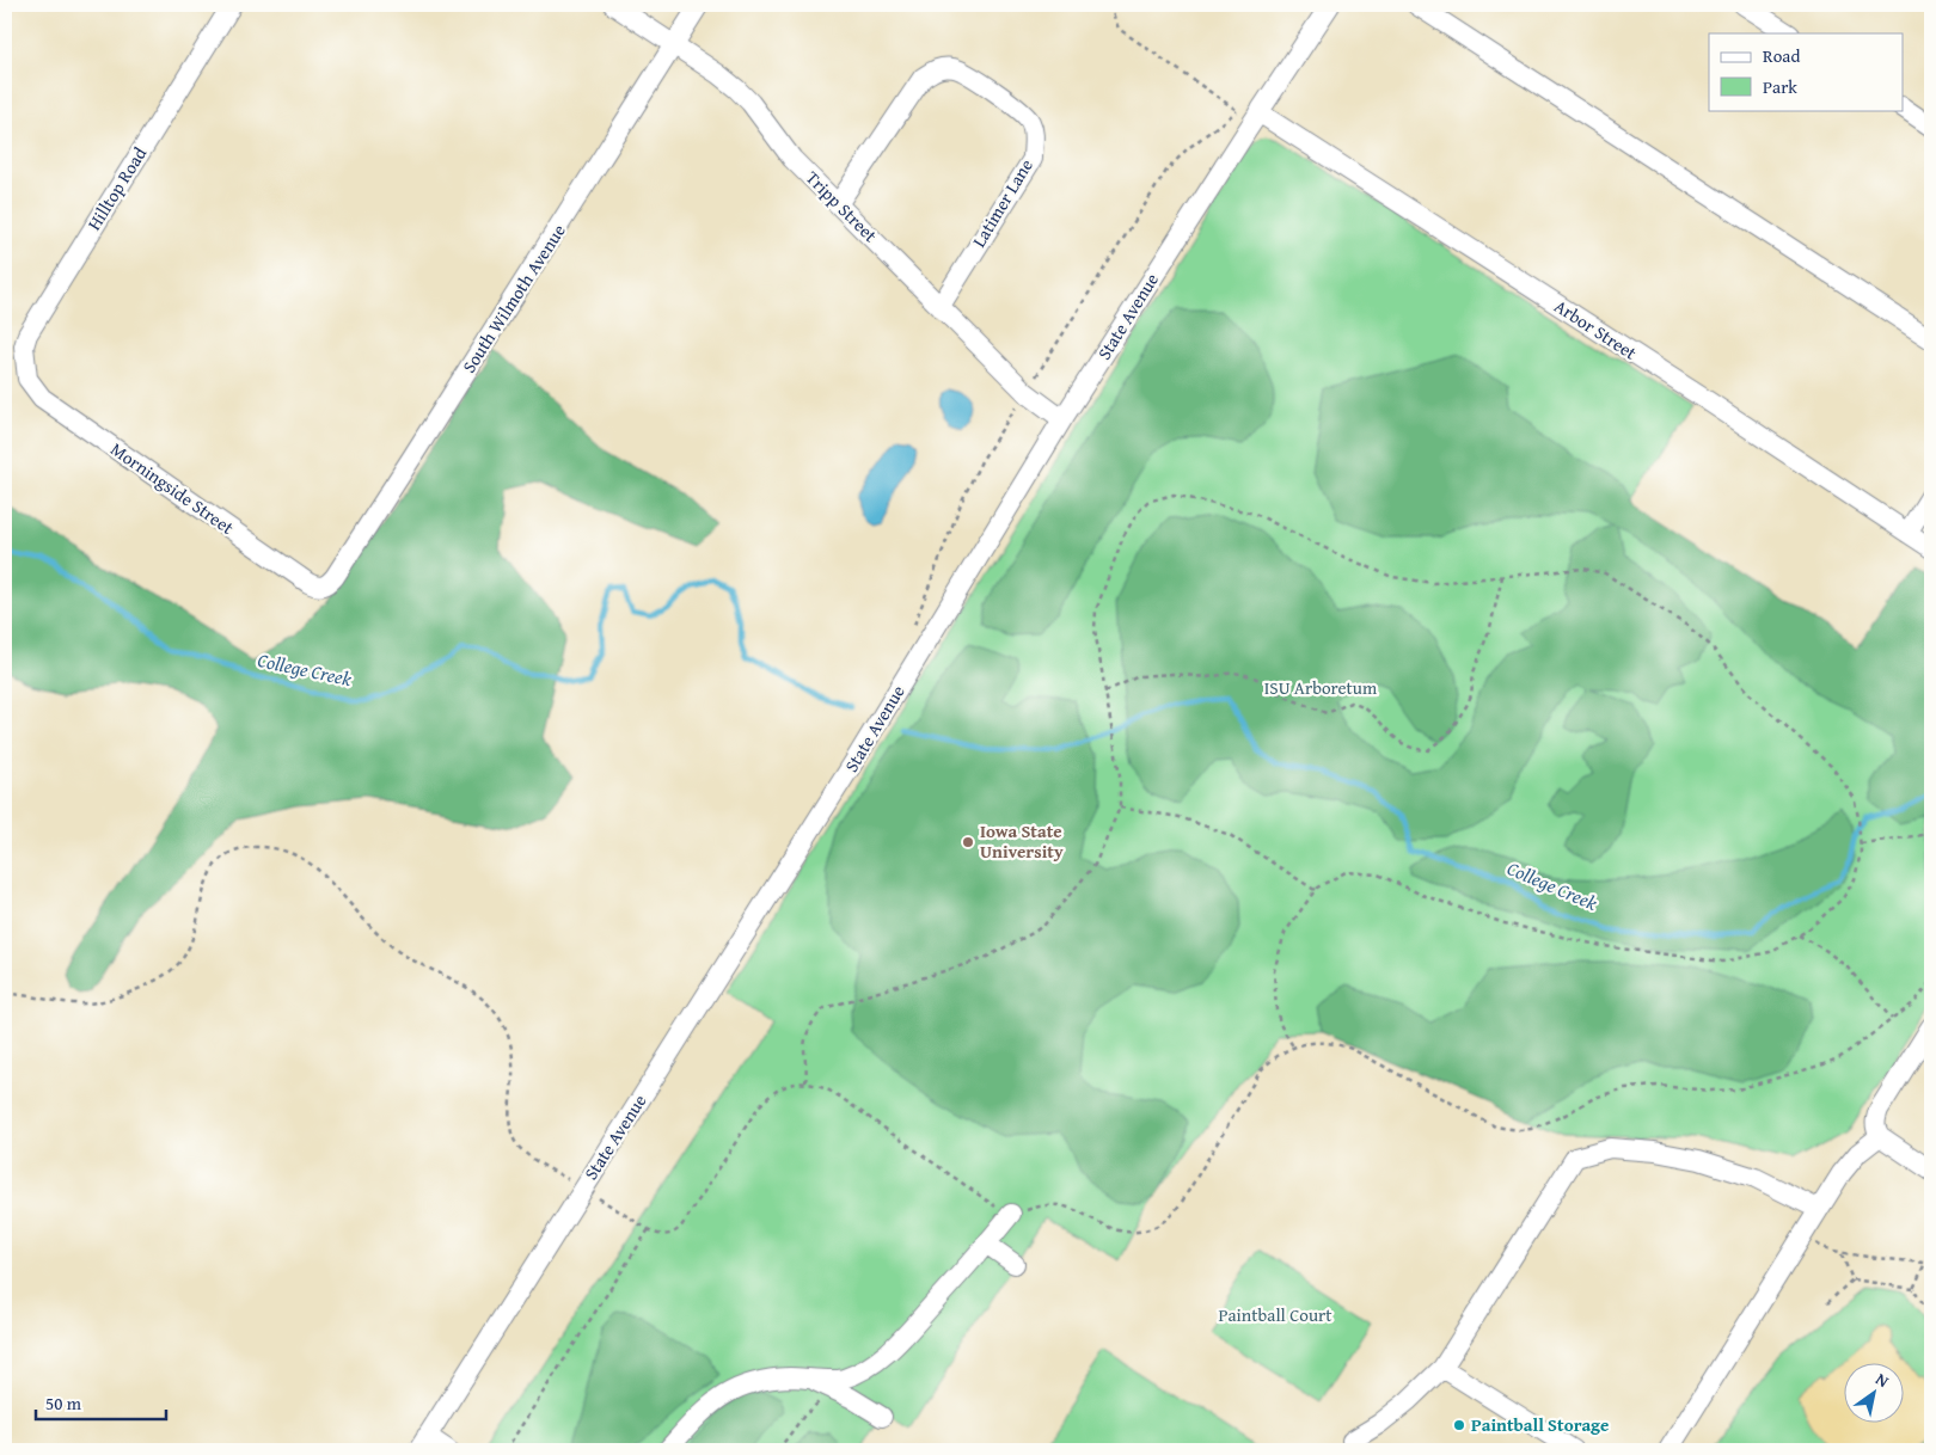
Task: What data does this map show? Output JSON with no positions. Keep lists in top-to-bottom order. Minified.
{"streets":{"street":["Hilltop Road","Latimer Lane","Tripp Street","South Wilmoth Avenue","State Avenue","Arbor Street","Morningside Street"]},"crossings":[["Hilltop Road","Morningside Street"],["Latimer Lane","Tripp Street"],["Tripp Street","South Wilmoth Avenue"],["Tripp Street","State Avenue"],["South Wilmoth Avenue","Morningside Street"],["State Avenue","Arbor Street"]],"water":["College Creek"],"parks":["ISU Arboretum","Paintball Court"],"places":["Iowa State University","Paintball Storage"],"legend":["Road","Park"],"scale_bar":"50 m","north":"top right"}
